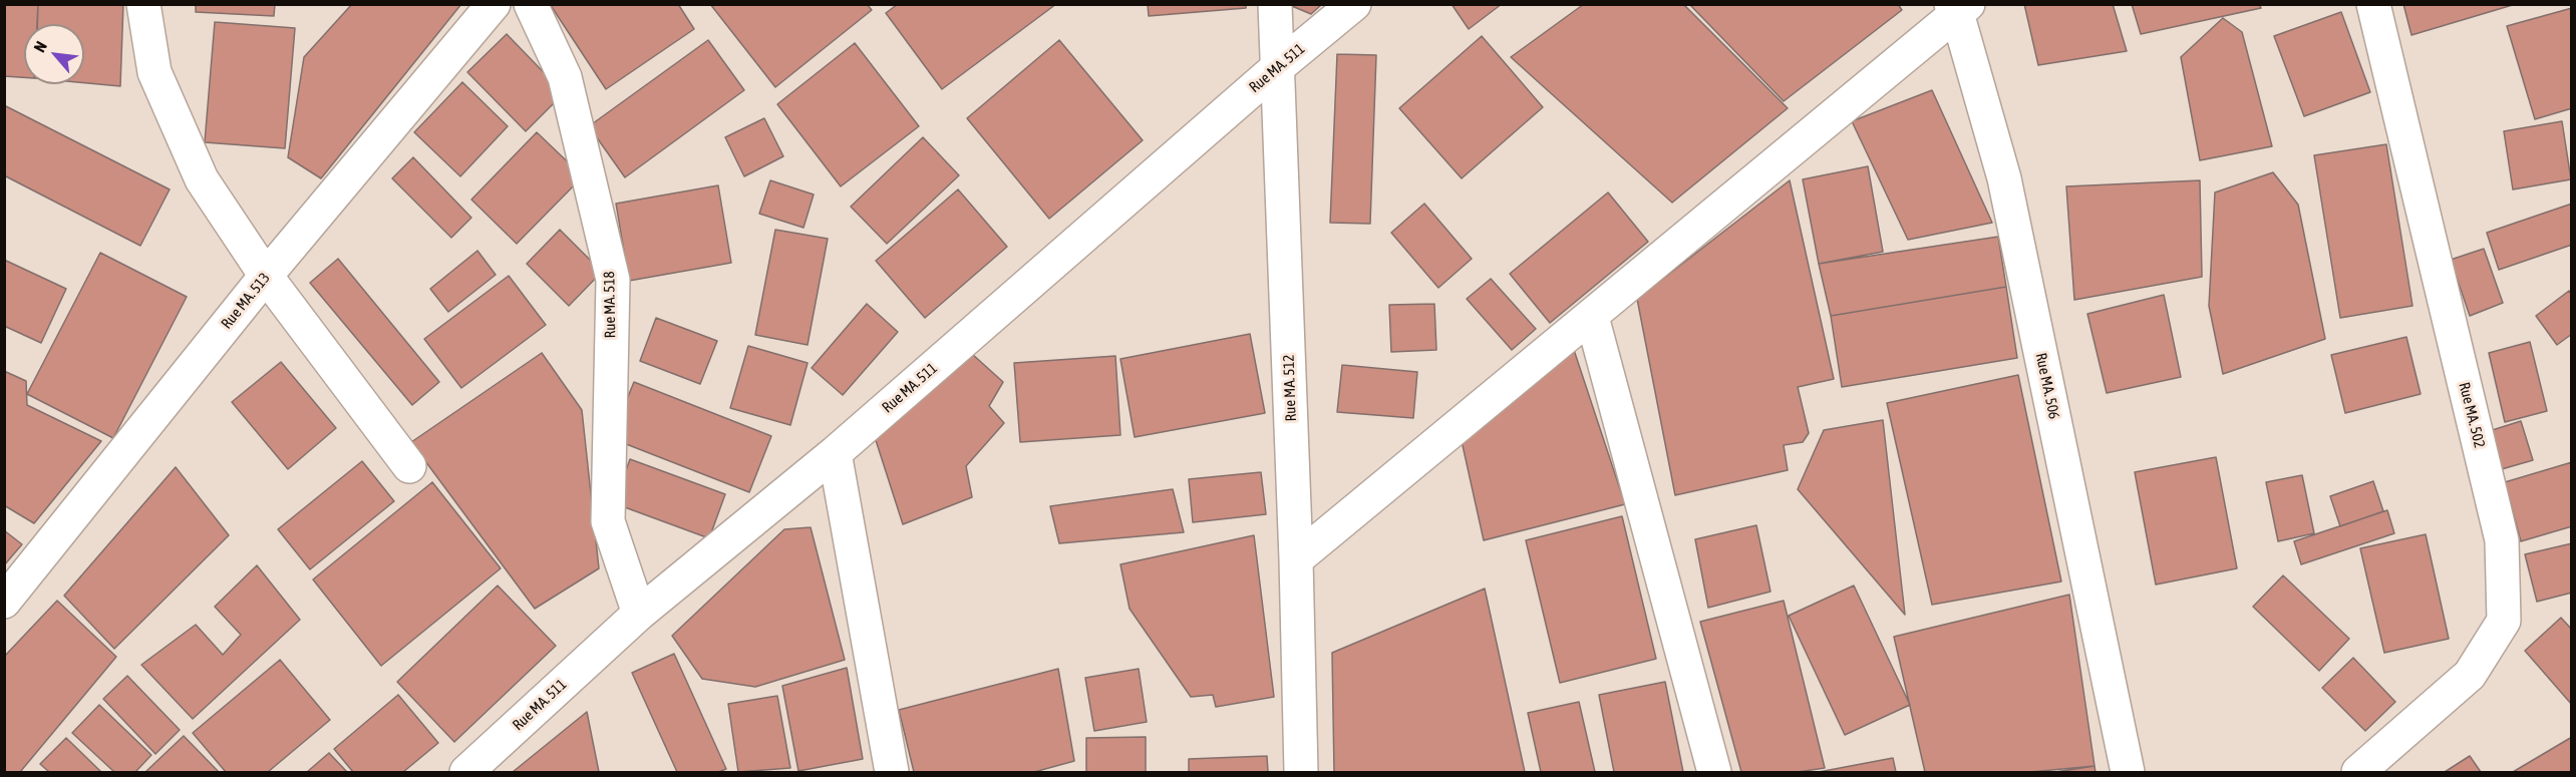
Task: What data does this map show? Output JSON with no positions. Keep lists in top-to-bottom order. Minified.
{"streets":{"street":["Rue MA. 511","Rue MA. 513","Rue MA. 518","Rue MA. 506","Rue MA. 512","Rue MA. 502"]},"crossings":[["Rue MA. 511","Rue MA. 518"],["Rue MA. 511","Rue MA. 512"]],"north":"top left"}
